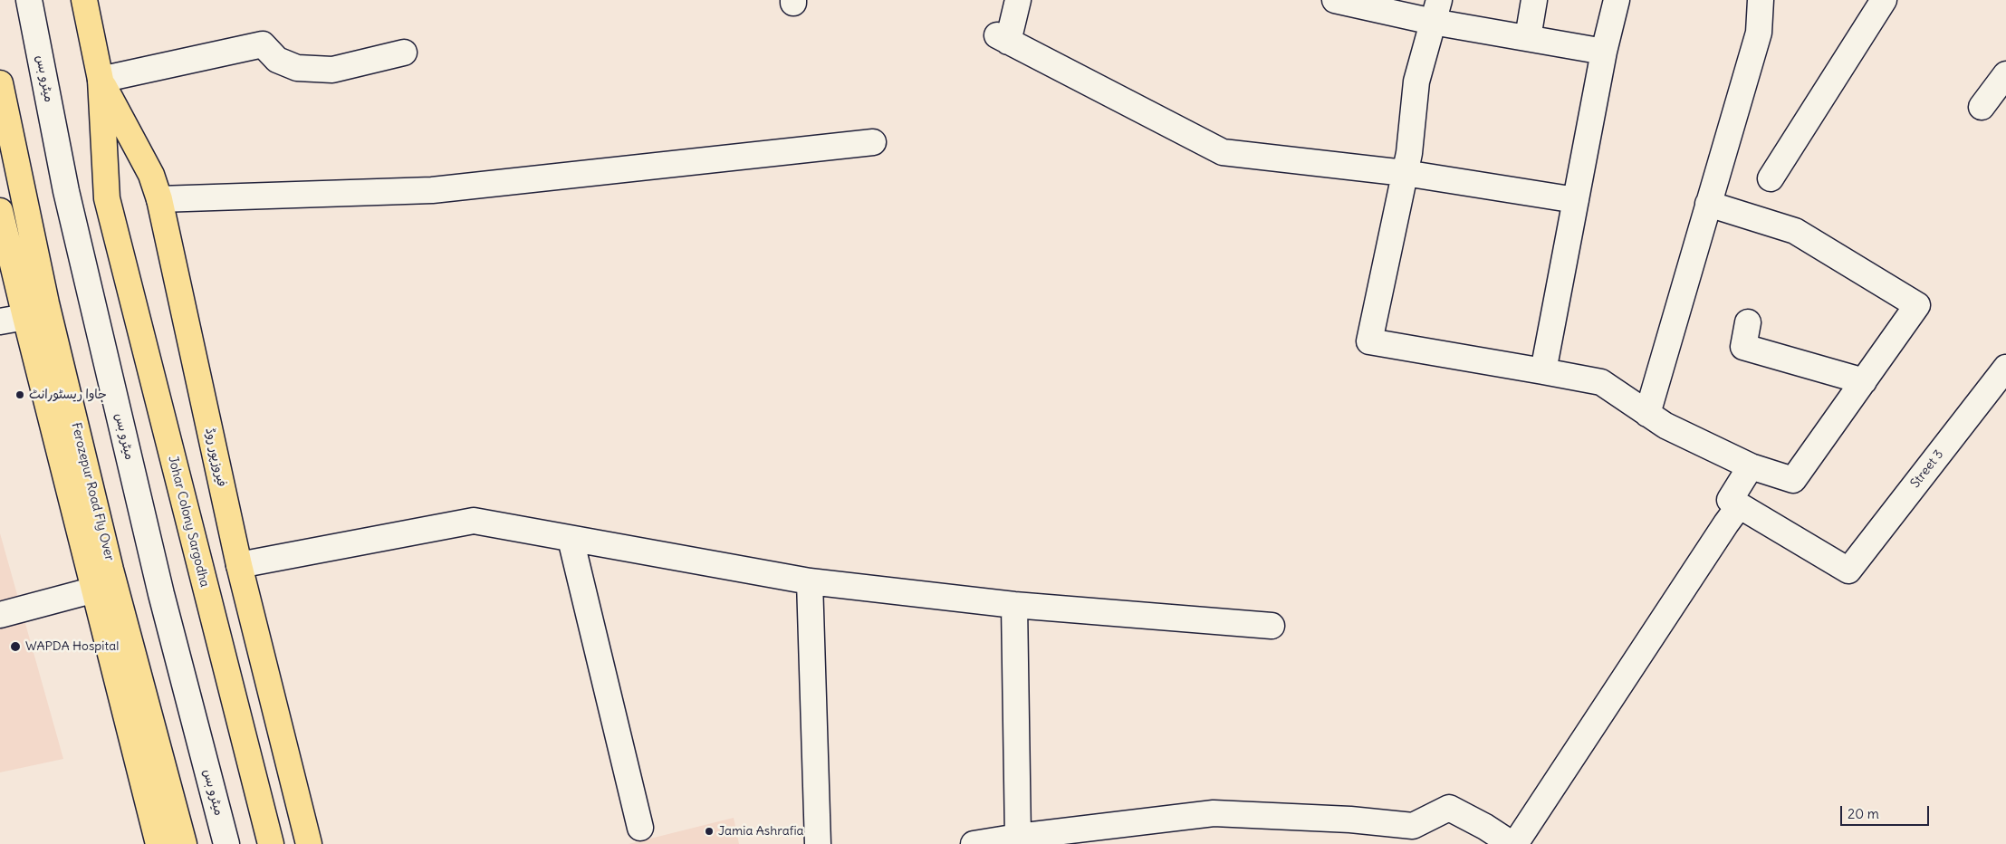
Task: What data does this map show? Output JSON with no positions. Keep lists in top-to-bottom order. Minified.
{"streets":{"main road":["فیروزپور روڈ","Ferozepur Road Fly Over","Johar Colony Sargodha"],"street":["میٹرو بس","Street 3"]},"crossings":[["فیروزپور روڈ","Johar Colony Sargodha"]],"places":["جاوا ریسٹورانٹ","WAPDA Hospital","Jamia Ashrafia"],"scale_bar":"20 m"}
